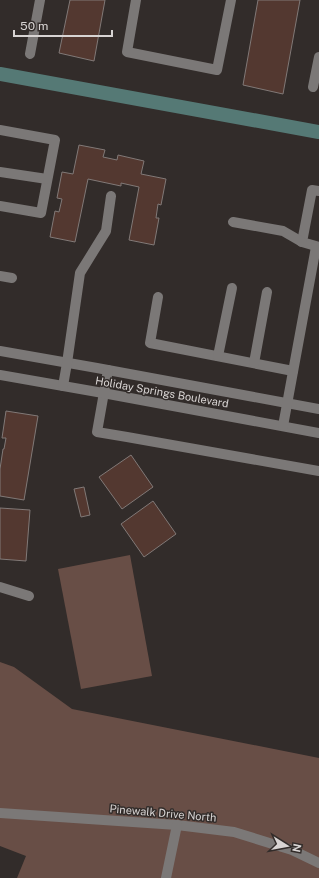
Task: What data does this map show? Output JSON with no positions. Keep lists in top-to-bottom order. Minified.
{"streets":{"street":["Holiday Springs Boulevard","Pinewalk Drive North"]},"scale_bar":"50 m","north":"right"}
